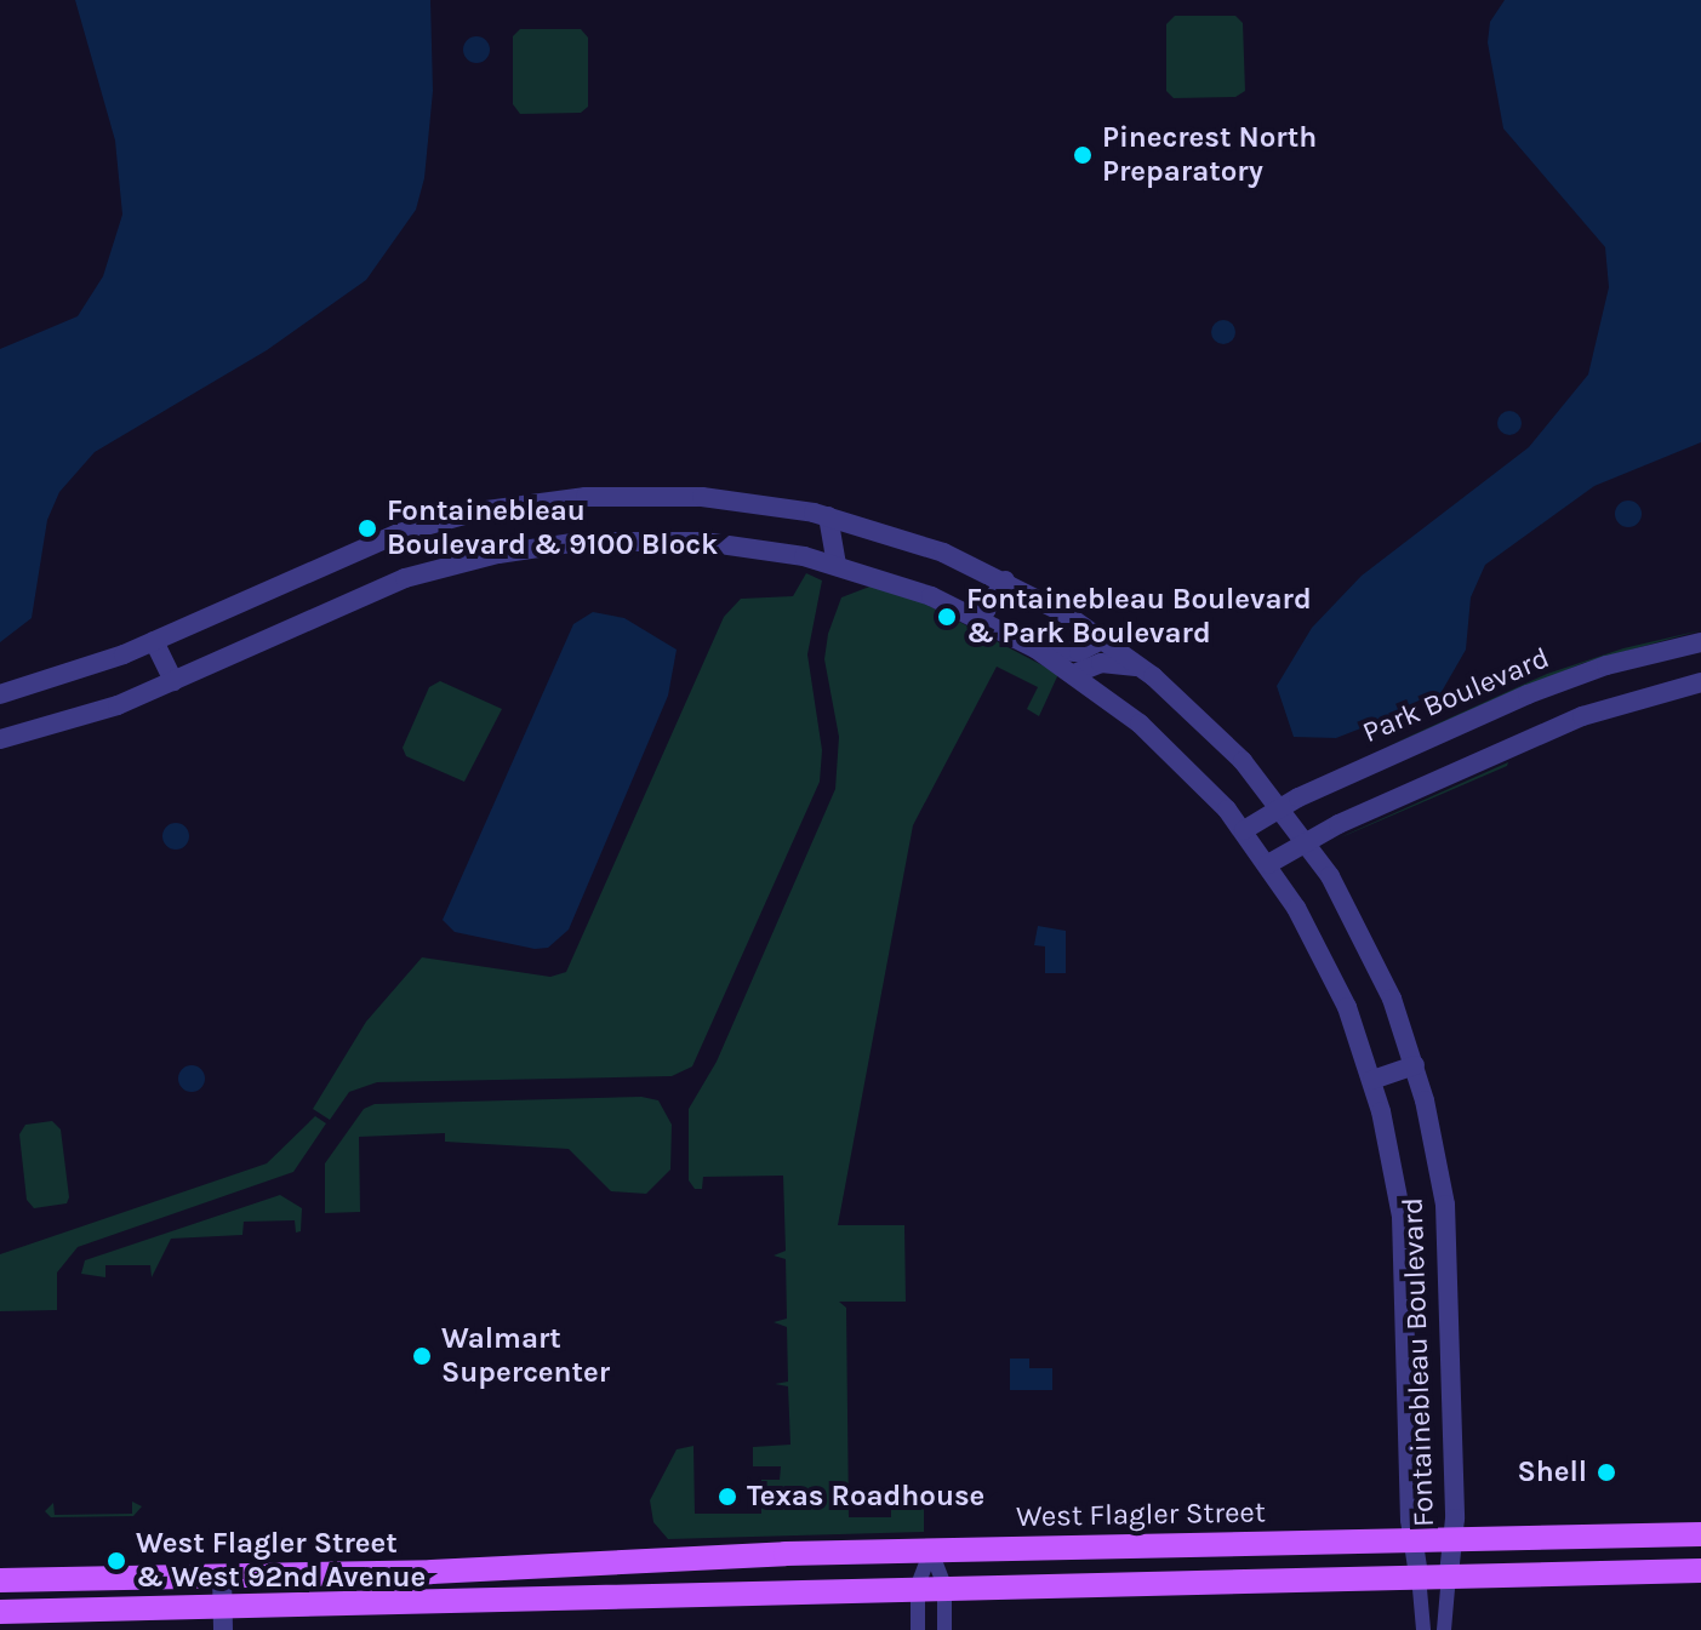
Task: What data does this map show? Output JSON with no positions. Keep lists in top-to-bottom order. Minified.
{"streets":{"main road":["West Flagler Street"],"street":["Park Boulevard","Fontainebleau Boulevard"]},"crossings":[["Park Boulevard","Fontainebleau Boulevard"],["Fontainebleau Boulevard","West Flagler Street"]],"places":["Pinecrest North Preparatory","Fontainebleau Boulevard & 9100 Block","Fontainebleau Boulevard & Park Boulevard","Walmart Supercenter","Shell","Texas Roadhouse","West Flagler Street & West 92nd Avenue"]}
